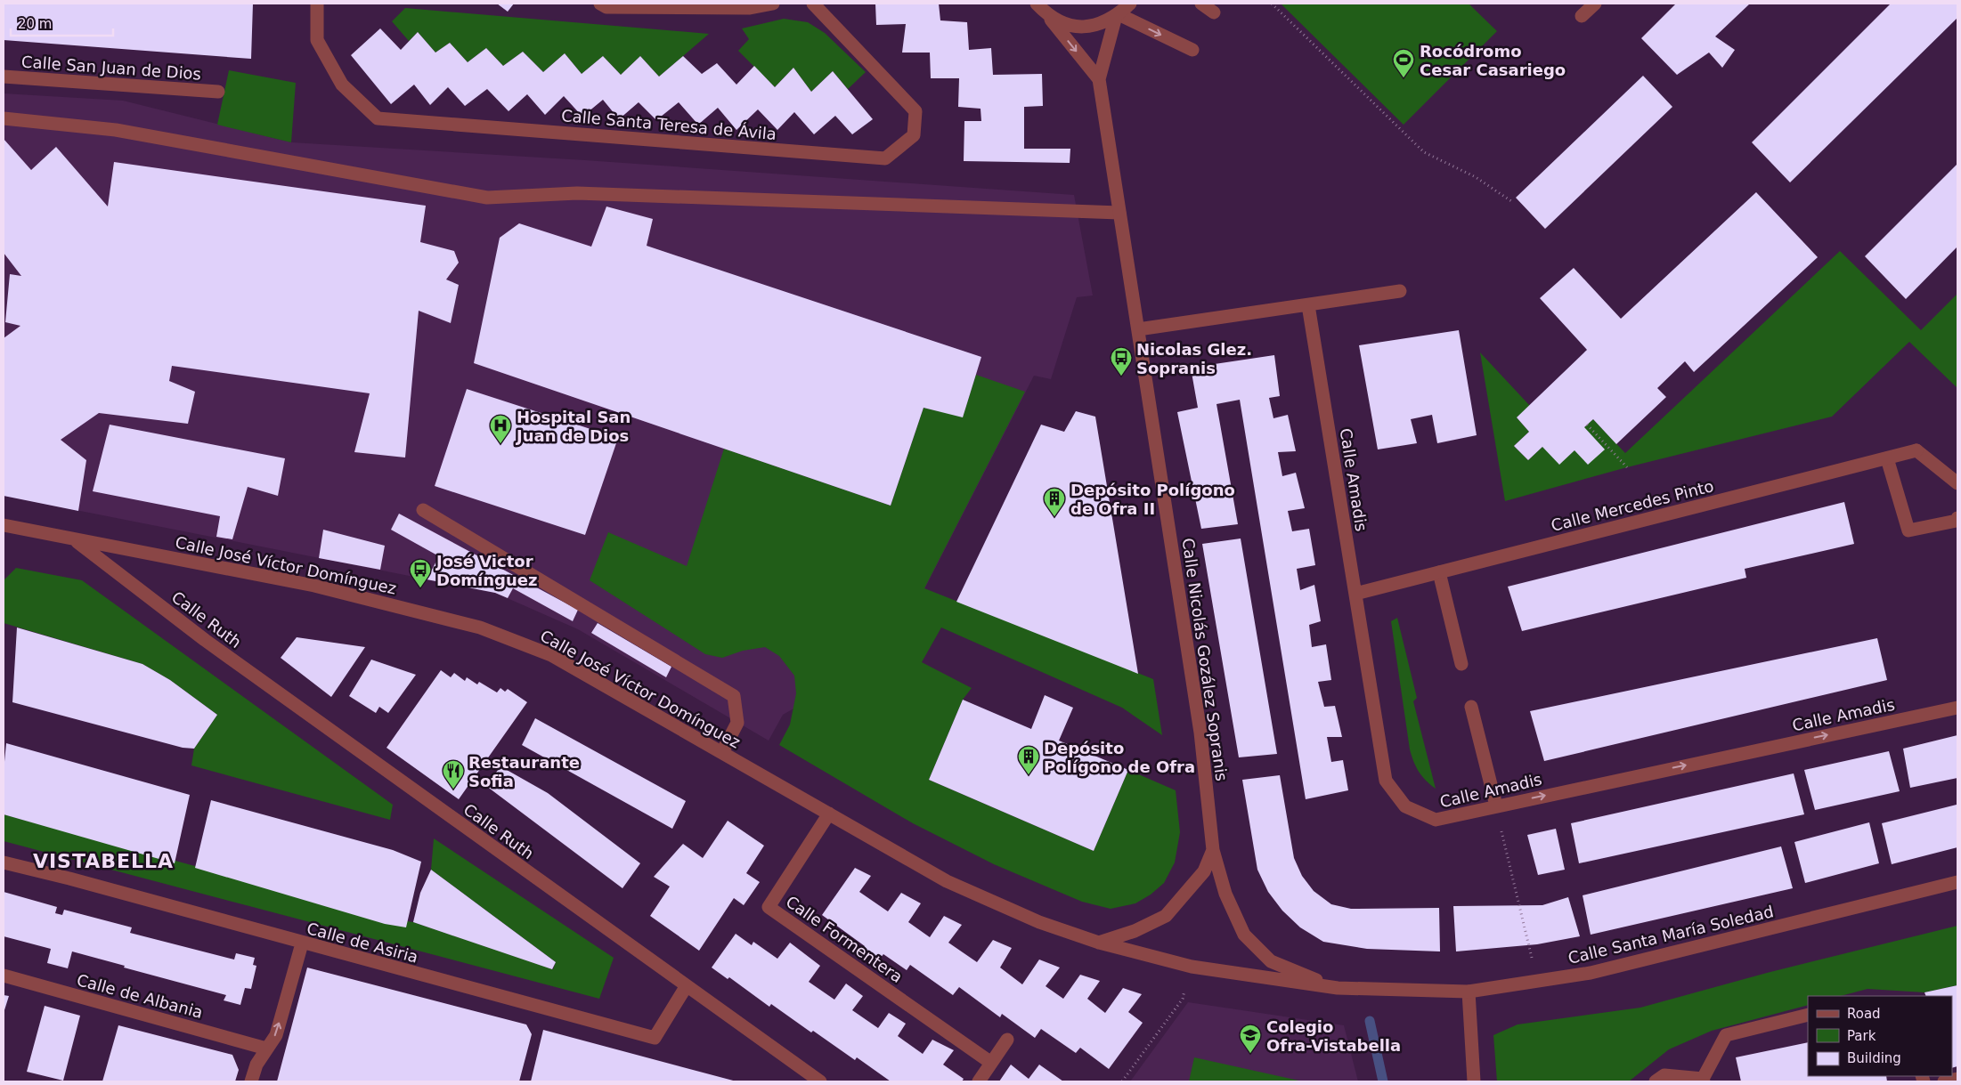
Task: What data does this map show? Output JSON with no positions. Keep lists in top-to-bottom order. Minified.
{"streets":{"street":["Calle San Juan de Dios","Calle Santa Teresa de Ávila","Calle Amadis","Calle Mercedes Pinto","Calle José Víctor Domínguez","Calle Ruth","Calle Nicolás Gozález Sopranis","Calle Santa María Soledad","Calle Formentera","Calle de Asiria","Calle de Albania"]},"crossings":[["Calle Amadis","Calle Mercedes Pinto"],["Calle José Víctor Domínguez","Calle Ruth"],["Calle José Víctor Domínguez","Calle Nicolás Gozález Sopranis"],["Calle José Víctor Domínguez","Calle Santa María Soledad"],["Calle José Víctor Domínguez","Calle Formentera"],["Calle Ruth","Calle de Asiria"],["Calle Nicolás Gozález Sopranis","Calle Santa María Soledad"]],"one_way":["Calle Amadis"],"districts":["VISTABELLA"],"places":{"sports":["Rocódromo Cesar Casariego"],"bus stop":["Nicolas Glez. Sopranis","José Victor Domínguez"],"hospital":["Hospital San Juan de Dios"],"building":["Depósito Polígono de Ofra II","Depósito Polígono de Ofra"],"restaurant":["Restaurante Sofia"],"school or university":["Colegio Ofra-Vistabella"]},"legend":["Road","Park","Building"],"scale_bar":"20 m"}
